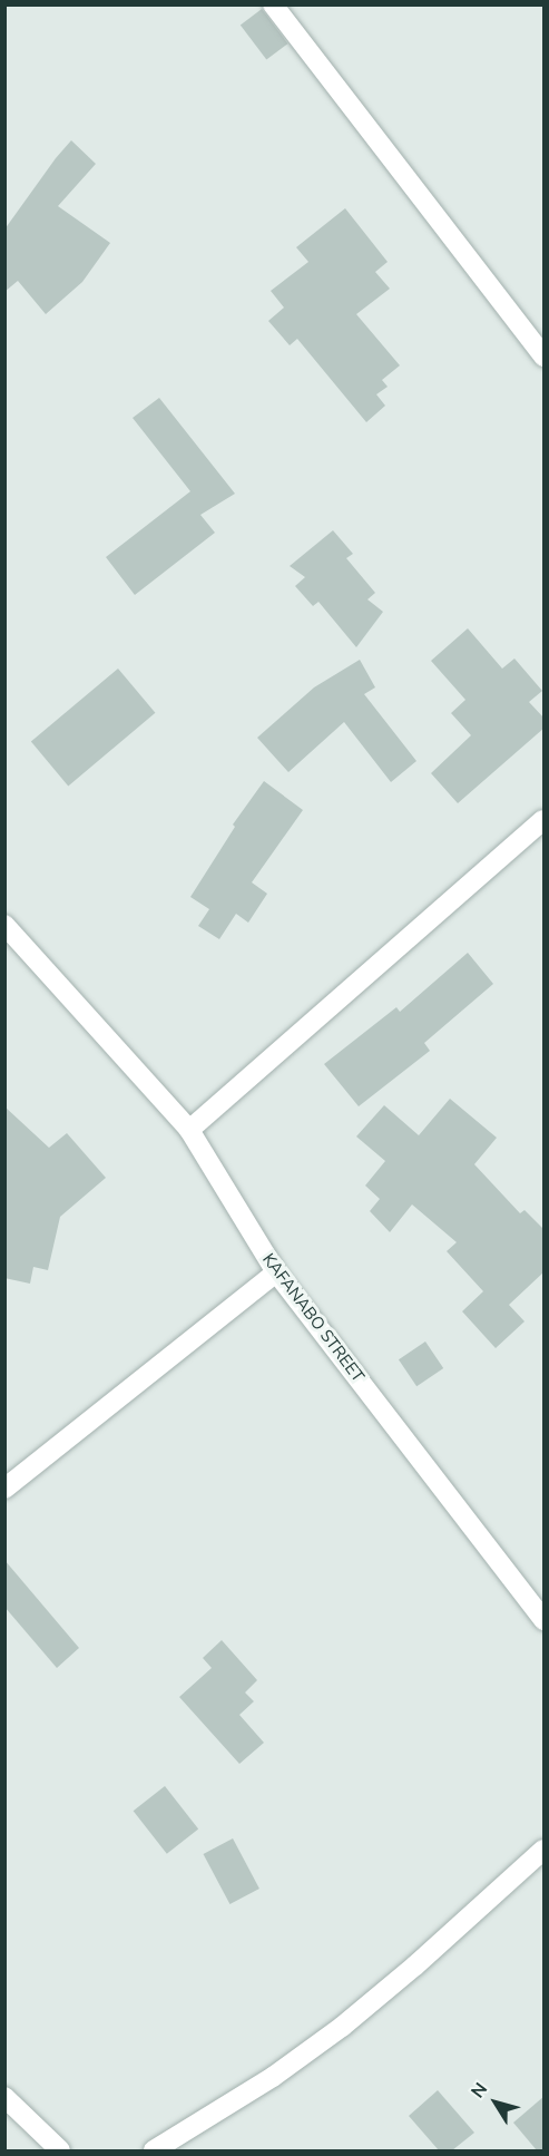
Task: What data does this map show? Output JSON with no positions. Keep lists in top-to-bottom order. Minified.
{"streets":{"street":["KAFANABO STREET"]},"north":"top left"}
